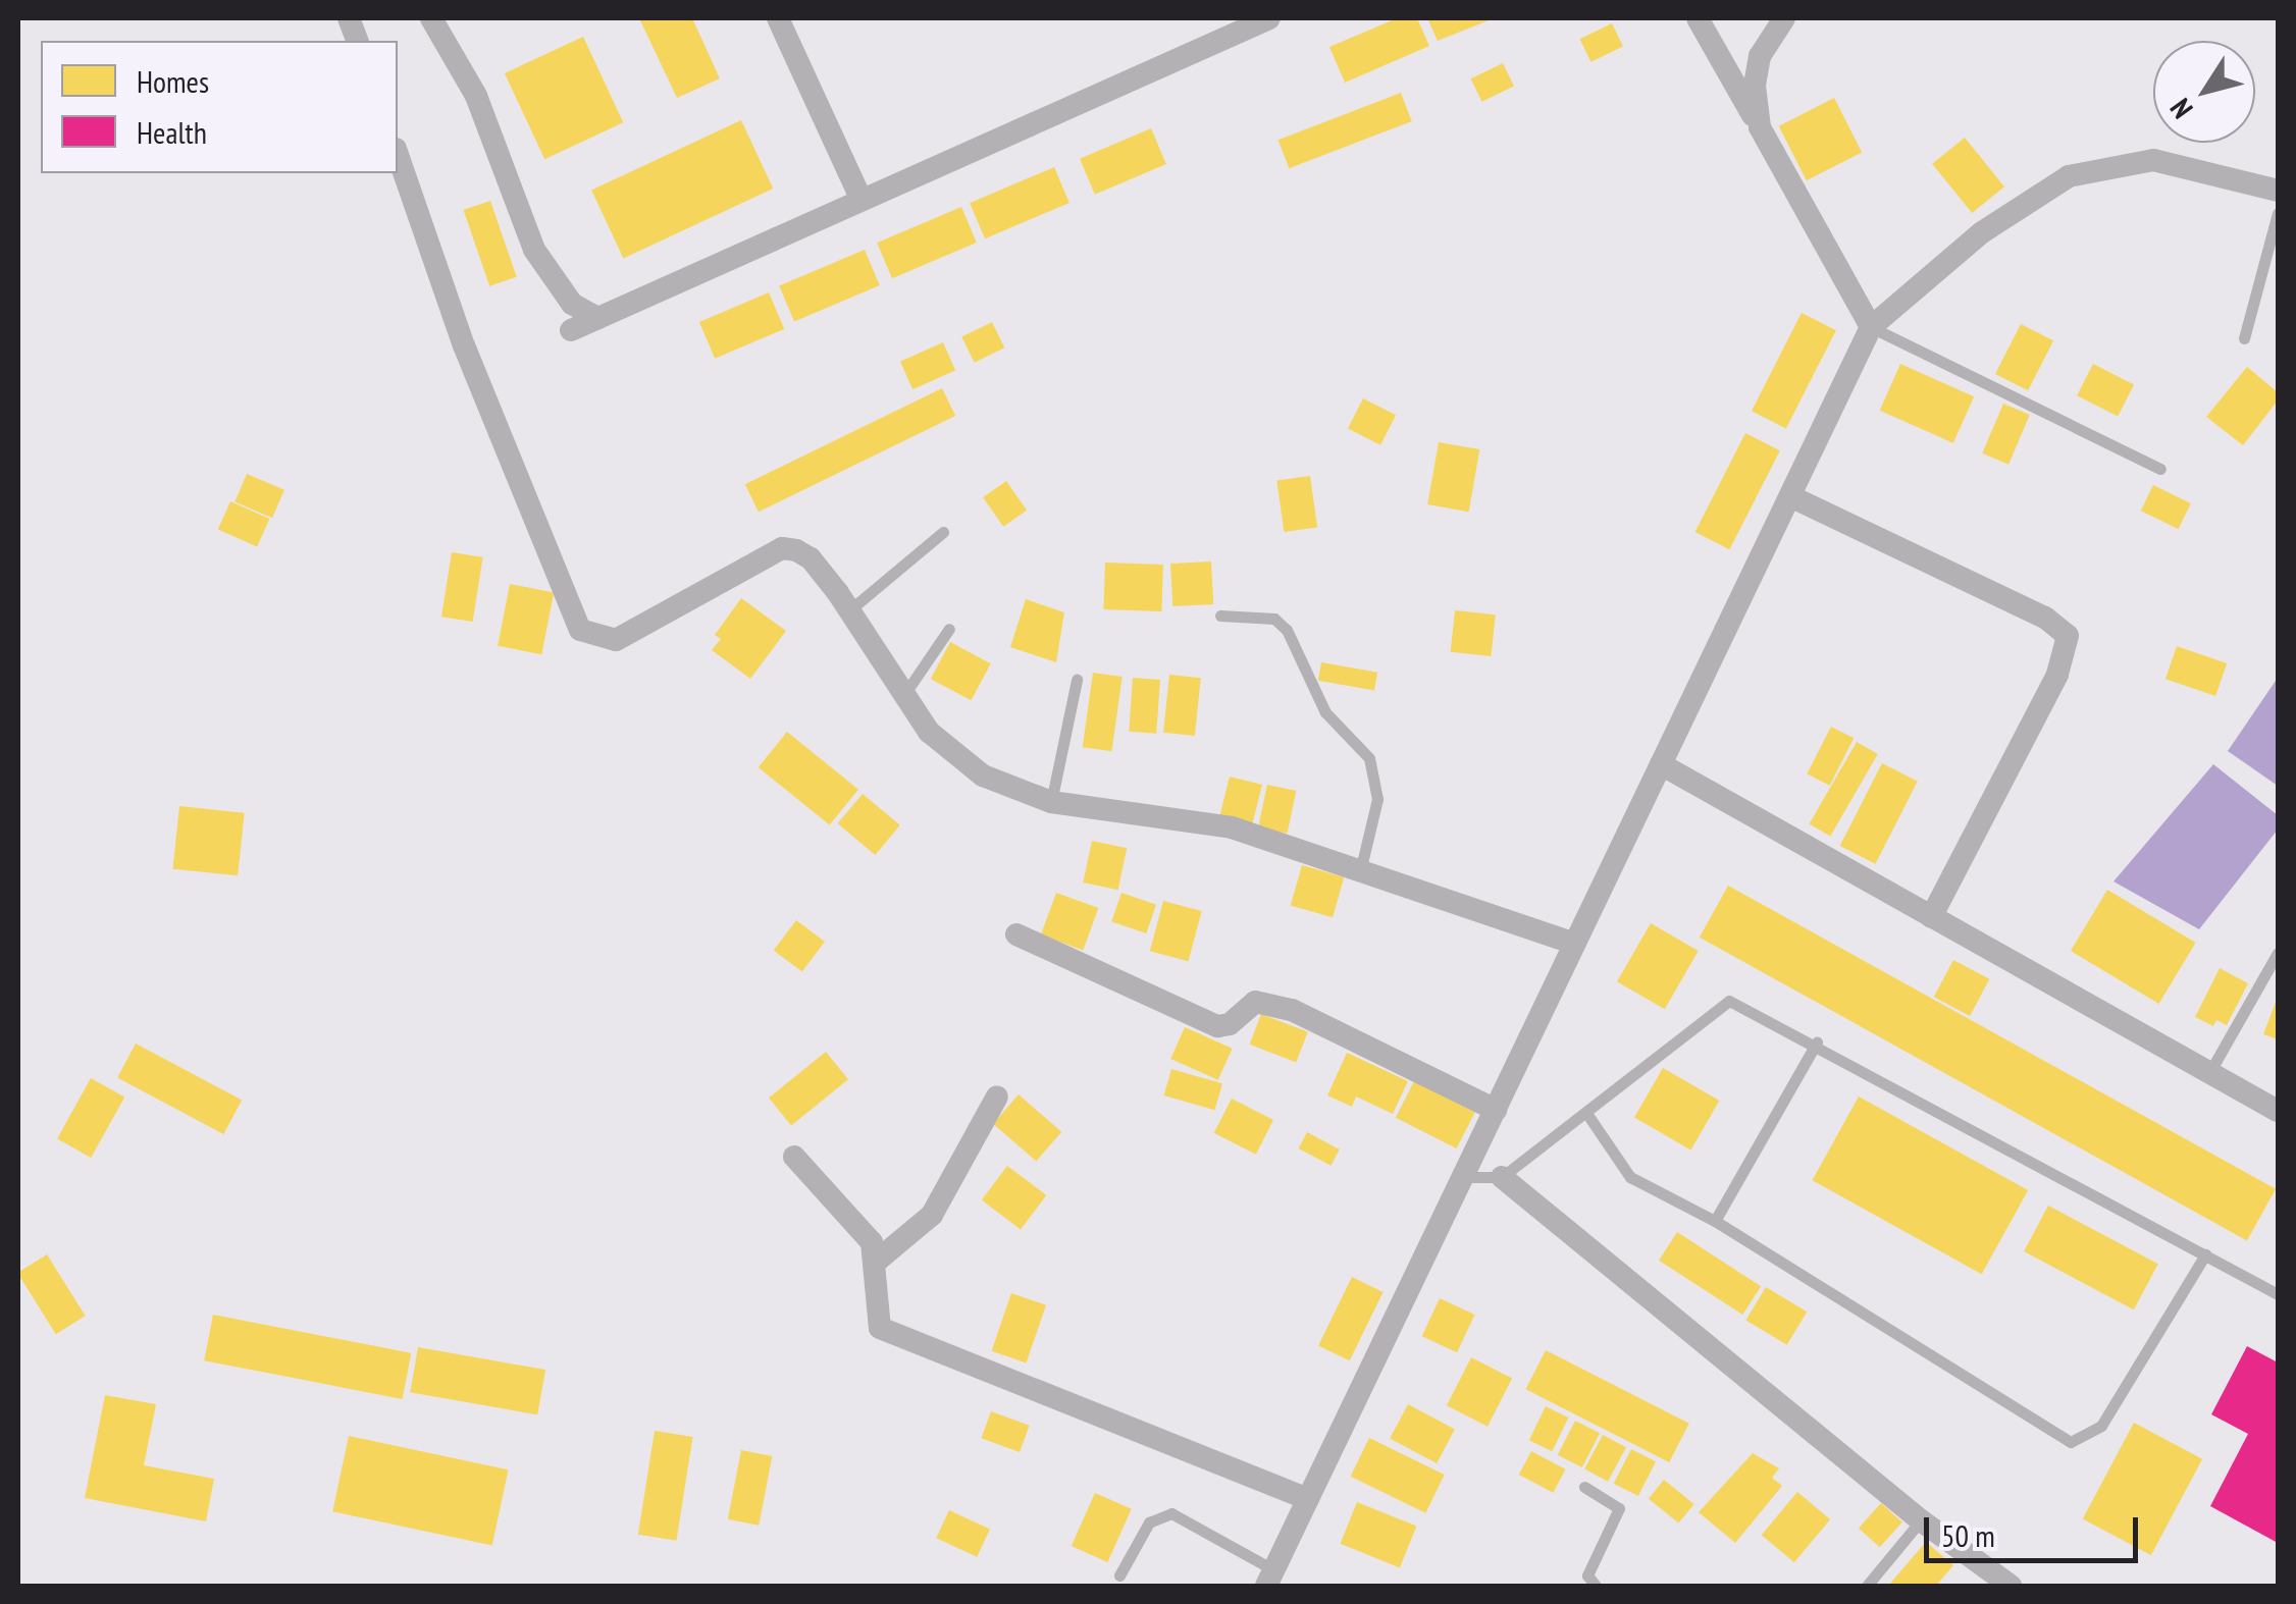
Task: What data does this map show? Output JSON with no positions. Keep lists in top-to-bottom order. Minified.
{"legend":["Homes","Health"],"scale_bar":"50 m","north":"bottom left"}
